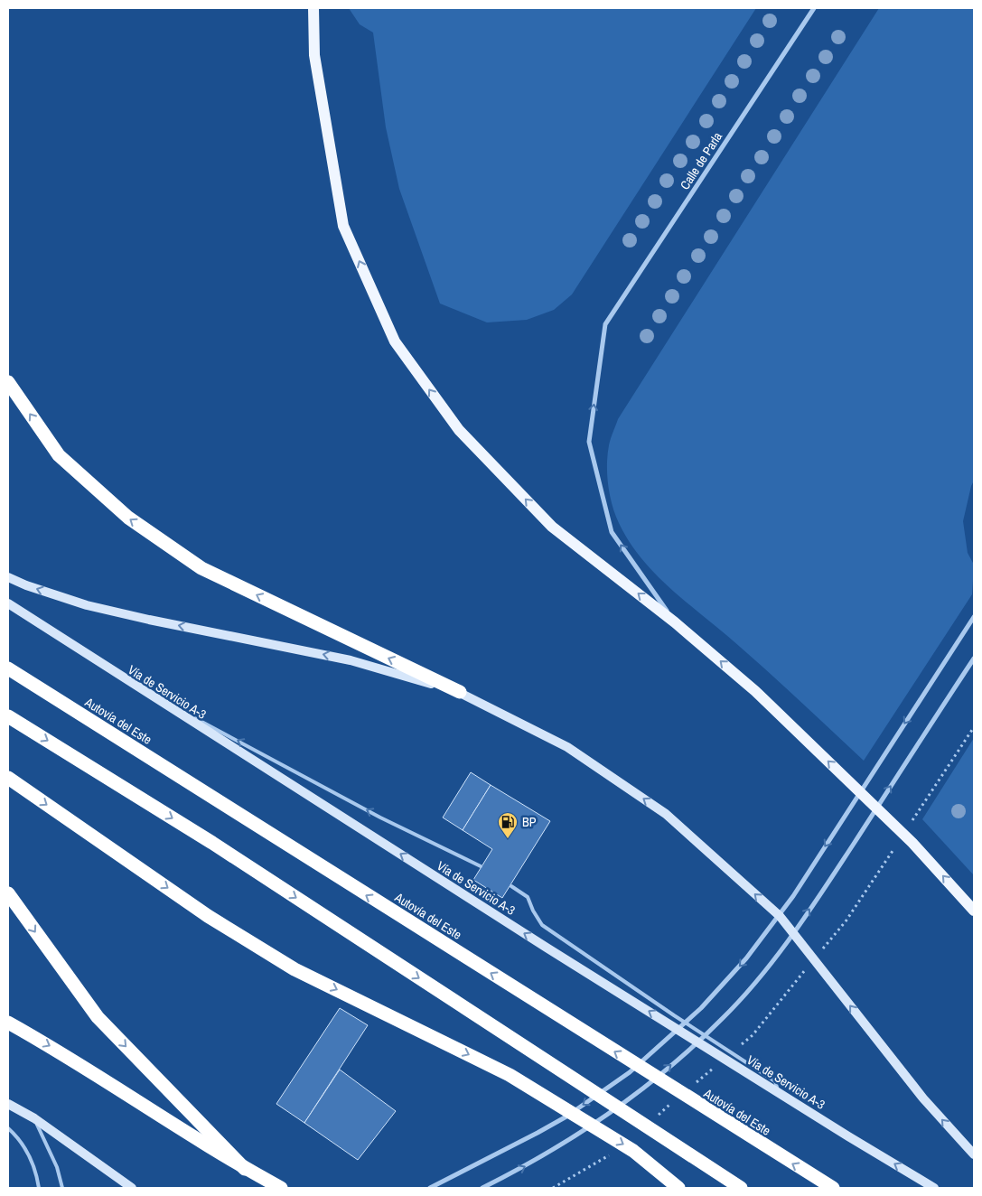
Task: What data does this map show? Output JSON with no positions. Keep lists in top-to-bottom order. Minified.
{"streets":{"highway":["Autovía del Este"],"main road":["Vía de Servicio A-3"],"street":["Calle de Parla"]},"one_way":["Calle de Parla","Vía de Servicio A-3"],"places":{"fuel station":["BP"]}}
